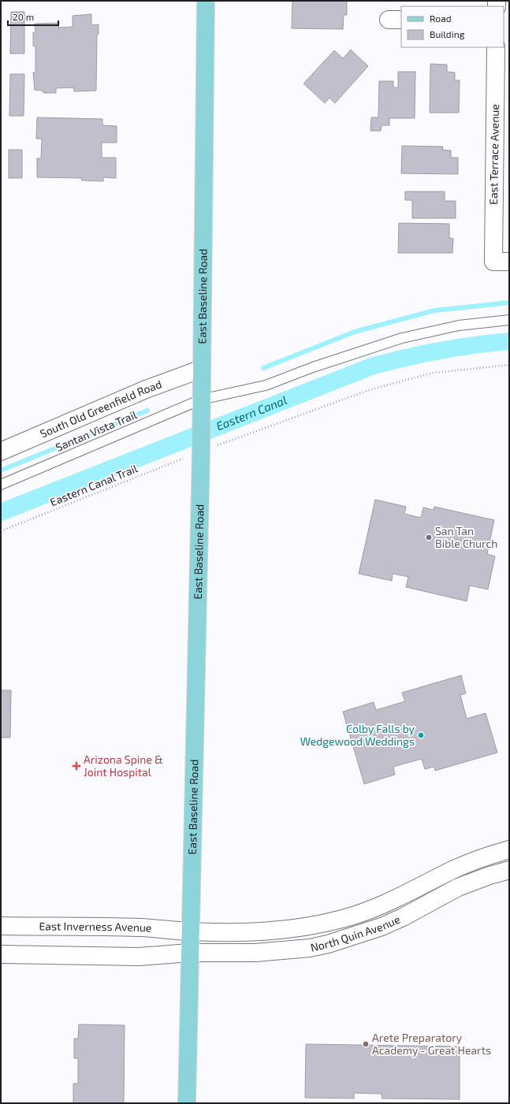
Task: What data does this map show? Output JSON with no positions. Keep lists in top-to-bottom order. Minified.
{"streets":{"main road":["East Baseline Road"],"street":["East Terrace Avenue","South Old Greenfield Road","East Inverness Avenue","North Quin Avenue"],"lane":["Santan Vista Trail"],"path":["Eastern Canal Trail"]},"crossings":[["East Baseline Road","South Old Greenfield Road"],["East Baseline Road","Santan Vista Trail"],["East Baseline Road","Eastern Canal Trail"],["East Baseline Road","East Inverness Avenue"],["East Baseline Road","North Quin Avenue"],["East Inverness Avenue","North Quin Avenue"]],"water":["Eastern Canal"],"places":{"other":["San Tan Bible Church","Colby Falls by Wedgewood Weddings","Arete Preparatory Academy - Great Hearts"],"health":["Arizona Spine & Joint Hospital"]},"legend":["Road","Building"],"scale_bar":"20 m"}
